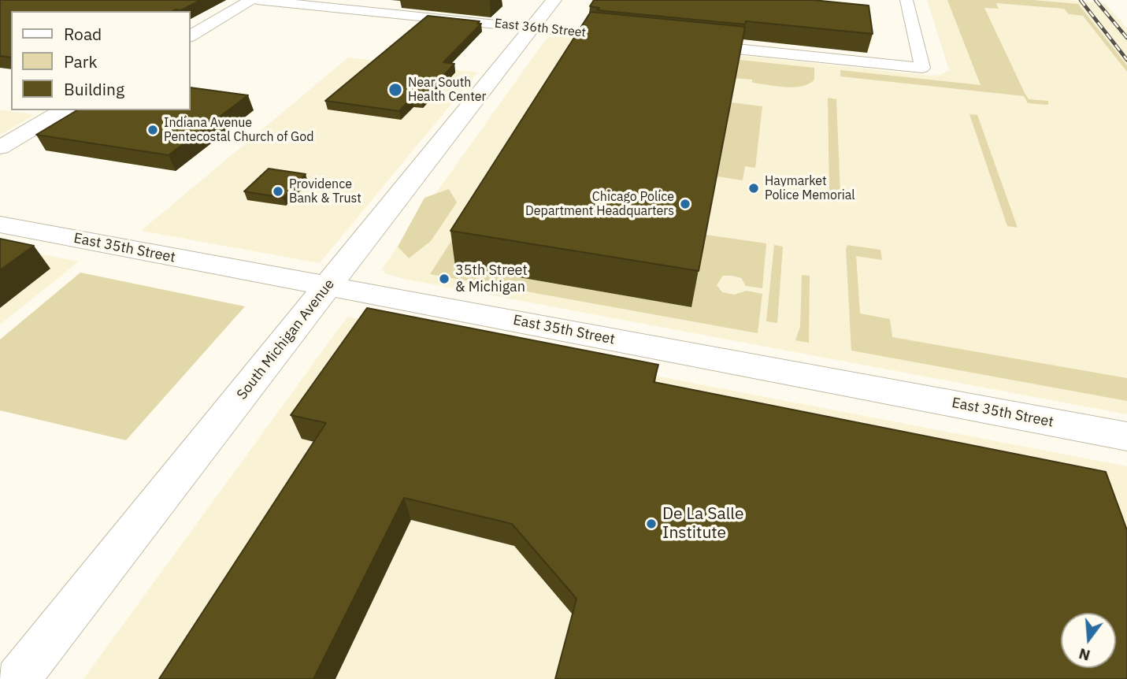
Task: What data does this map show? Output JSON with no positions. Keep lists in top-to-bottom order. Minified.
{"streets":{"street":["East 36th Street","East 35th Street","South Michigan Avenue"]},"crossings":[["East 36th Street","South Michigan Avenue"],["East 35th Street","South Michigan Avenue"]],"places":["Near South Health Center","Indiana Avenue Pentecostal Church of God","Haymarket Police Memorial","Providence Bank & Trust","Chicago Police Department Headquarters","35th Street & Michigan","De La Salle Institute"],"legend":["Road","Park","Building"],"north":"bottom"}
